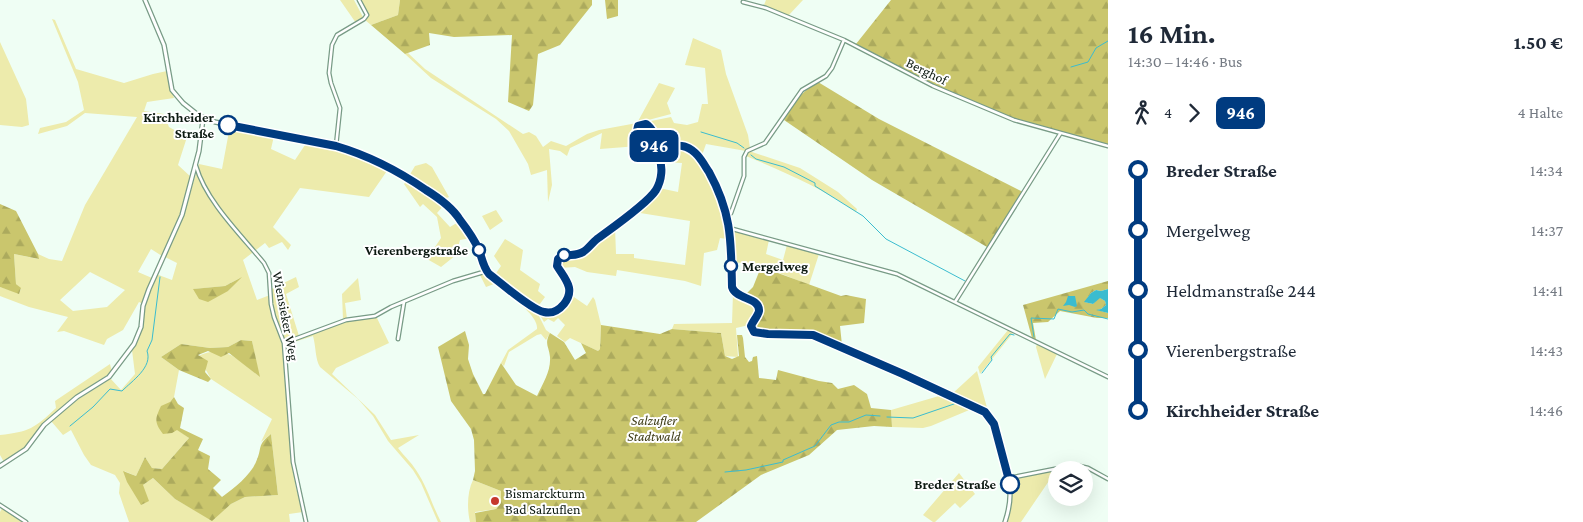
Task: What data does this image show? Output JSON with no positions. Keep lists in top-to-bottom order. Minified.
{"streets":{"street":["Berghof","Wiensieker Weg"]},"parks":["Salzufler Stadtwald"],"places":["Kirchheider Straße","Vierenbergstraße","Mergelweg","Breder Straße","Bismarckturm Bad Salzuflen"],"lines":["bus line 946"],"page":{"on_map":"946","heading":["16 Min.","14:30 – 14:46 · Bus","1.50 €"],"legs":["4","946","4 Halte"],"list":[{"name":"Breder Straße","value":"14:34"},{"name":"Mergelweg","value":"14:37"},{"name":"Heldmanstraße 244","value":"14:41"},{"name":"Vierenbergstraße","value":"14:43"},{"name":"Kirchheider Straße","value":"14:46"}]}}
